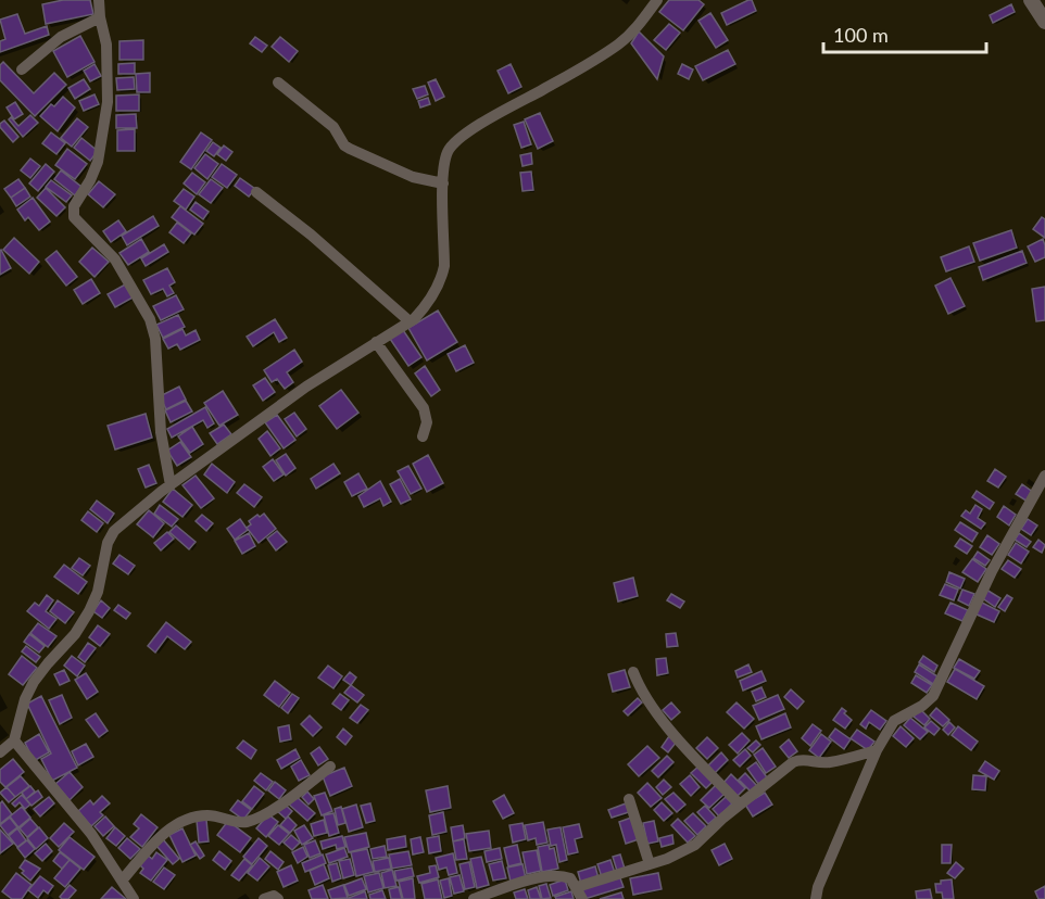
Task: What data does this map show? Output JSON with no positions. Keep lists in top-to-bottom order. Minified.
{"scale_bar":"100 m"}
